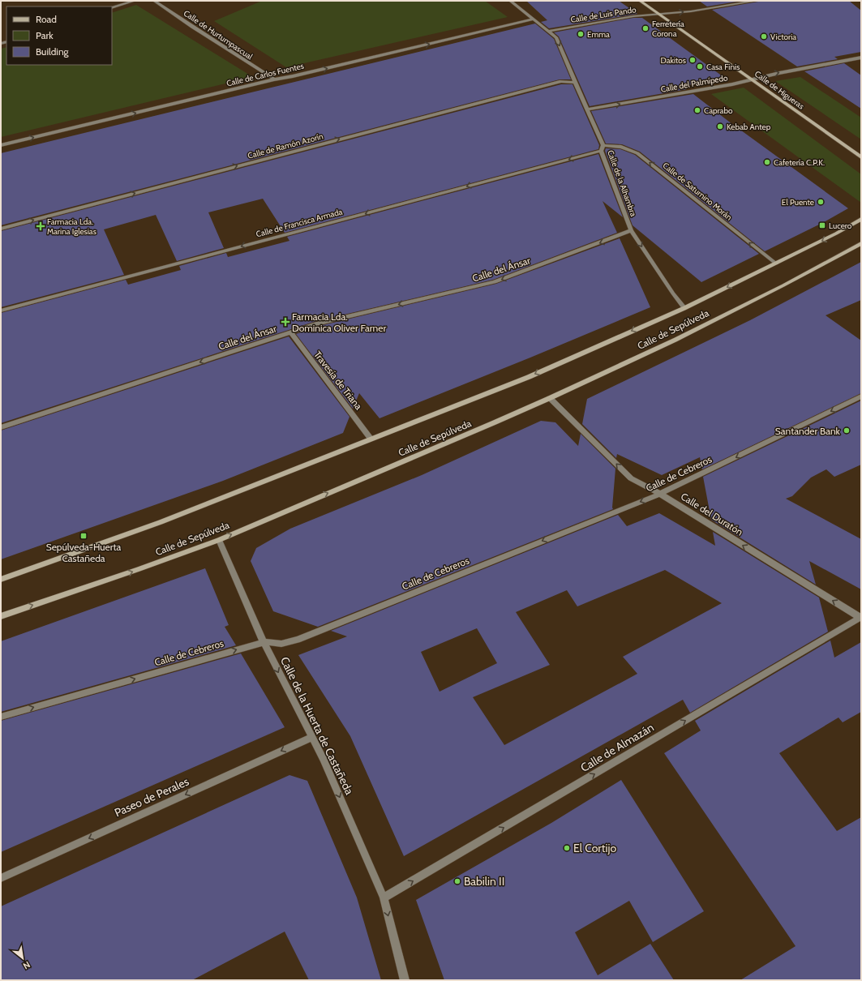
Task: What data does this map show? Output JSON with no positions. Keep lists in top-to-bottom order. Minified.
{"streets":{"street":["Calle de Luis Pando","Calle de Hurtumpascual","Calle de Carlos Fuentes","Calle del Palmípedo","Calle de Higueras","Calle de Ramón Azorín","Calle de la Alhambra","Calle de Saturnino Morán","Calle de Francisca Armada","Calle del Ánsar","Calle de Sepúlveda","Travesía de Triana","Calle de Cebreros","Calle del Duratón","Calle de la Huerta de Castañeda","Calle de Almazán","Paseo de Perales"]},"crossings":[["Calle de Luis Pando","Calle de Higueras"],["Calle de Luis Pando","Calle de la Alhambra"],["Calle de Hurtumpascual","Calle de Carlos Fuentes"],["Calle de Carlos Fuentes","Calle de la Alhambra"],["Calle del Palmípedo","Calle de Higueras"],["Calle del Palmípedo","Calle de la Alhambra"],["Calle de Ramón Azorín","Calle de la Alhambra"],["Calle de la Alhambra","Calle de Saturnino Morán"],["Calle de la Alhambra","Calle de Francisca Armada"],["Calle de la Alhambra","Calle del Ánsar"],["Calle de la Alhambra","Calle de Sepúlveda"],["Calle de Saturnino Morán","Calle de Sepúlveda"],["Calle del Ánsar","Travesía de Triana"],["Calle de Sepúlveda","Travesía de Triana"],["Calle de Sepúlveda","Calle del Duratón"],["Calle de Sepúlveda","Calle de la Huerta de Castañeda"],["Calle de Cebreros","Calle del Duratón"],["Calle de Cebreros","Calle de la Huerta de Castañeda"],["Calle del Duratón","Calle de Almazán"],["Calle de la Huerta de Castañeda","Calle de Almazán"],["Calle de la Huerta de Castañeda","Paseo de Perales"]],"one_way":["Calle de Luis Pando","Calle de Carlos Fuentes","Calle del Palmípedo","Calle de Ramón Azorín","Calle de la Alhambra","Calle de Saturnino Morán","Calle de Francisca Armada","Calle del Ánsar","Calle del Duratón","Calle de la Huerta de Castañeda","Calle de Almazán","Paseo de Perales"],"places":{"other":["Ferretería Corona","Emma","Victoria","Dakitos","Casa Finis","Caprabo","Kebab Antep","Cafetería C.P.K.","El Puente","Santander Bank","El Cortijo","Babilin II"],"transit":["Lucero","Sepúlveda-Huerta Castañeda"],"health":["Farmacia Lda. Marina Iglesias","Farmacia Lda. Dominica Oliver Farner"]},"legend":["Road","Park","Building"],"north":"bottom right"}
